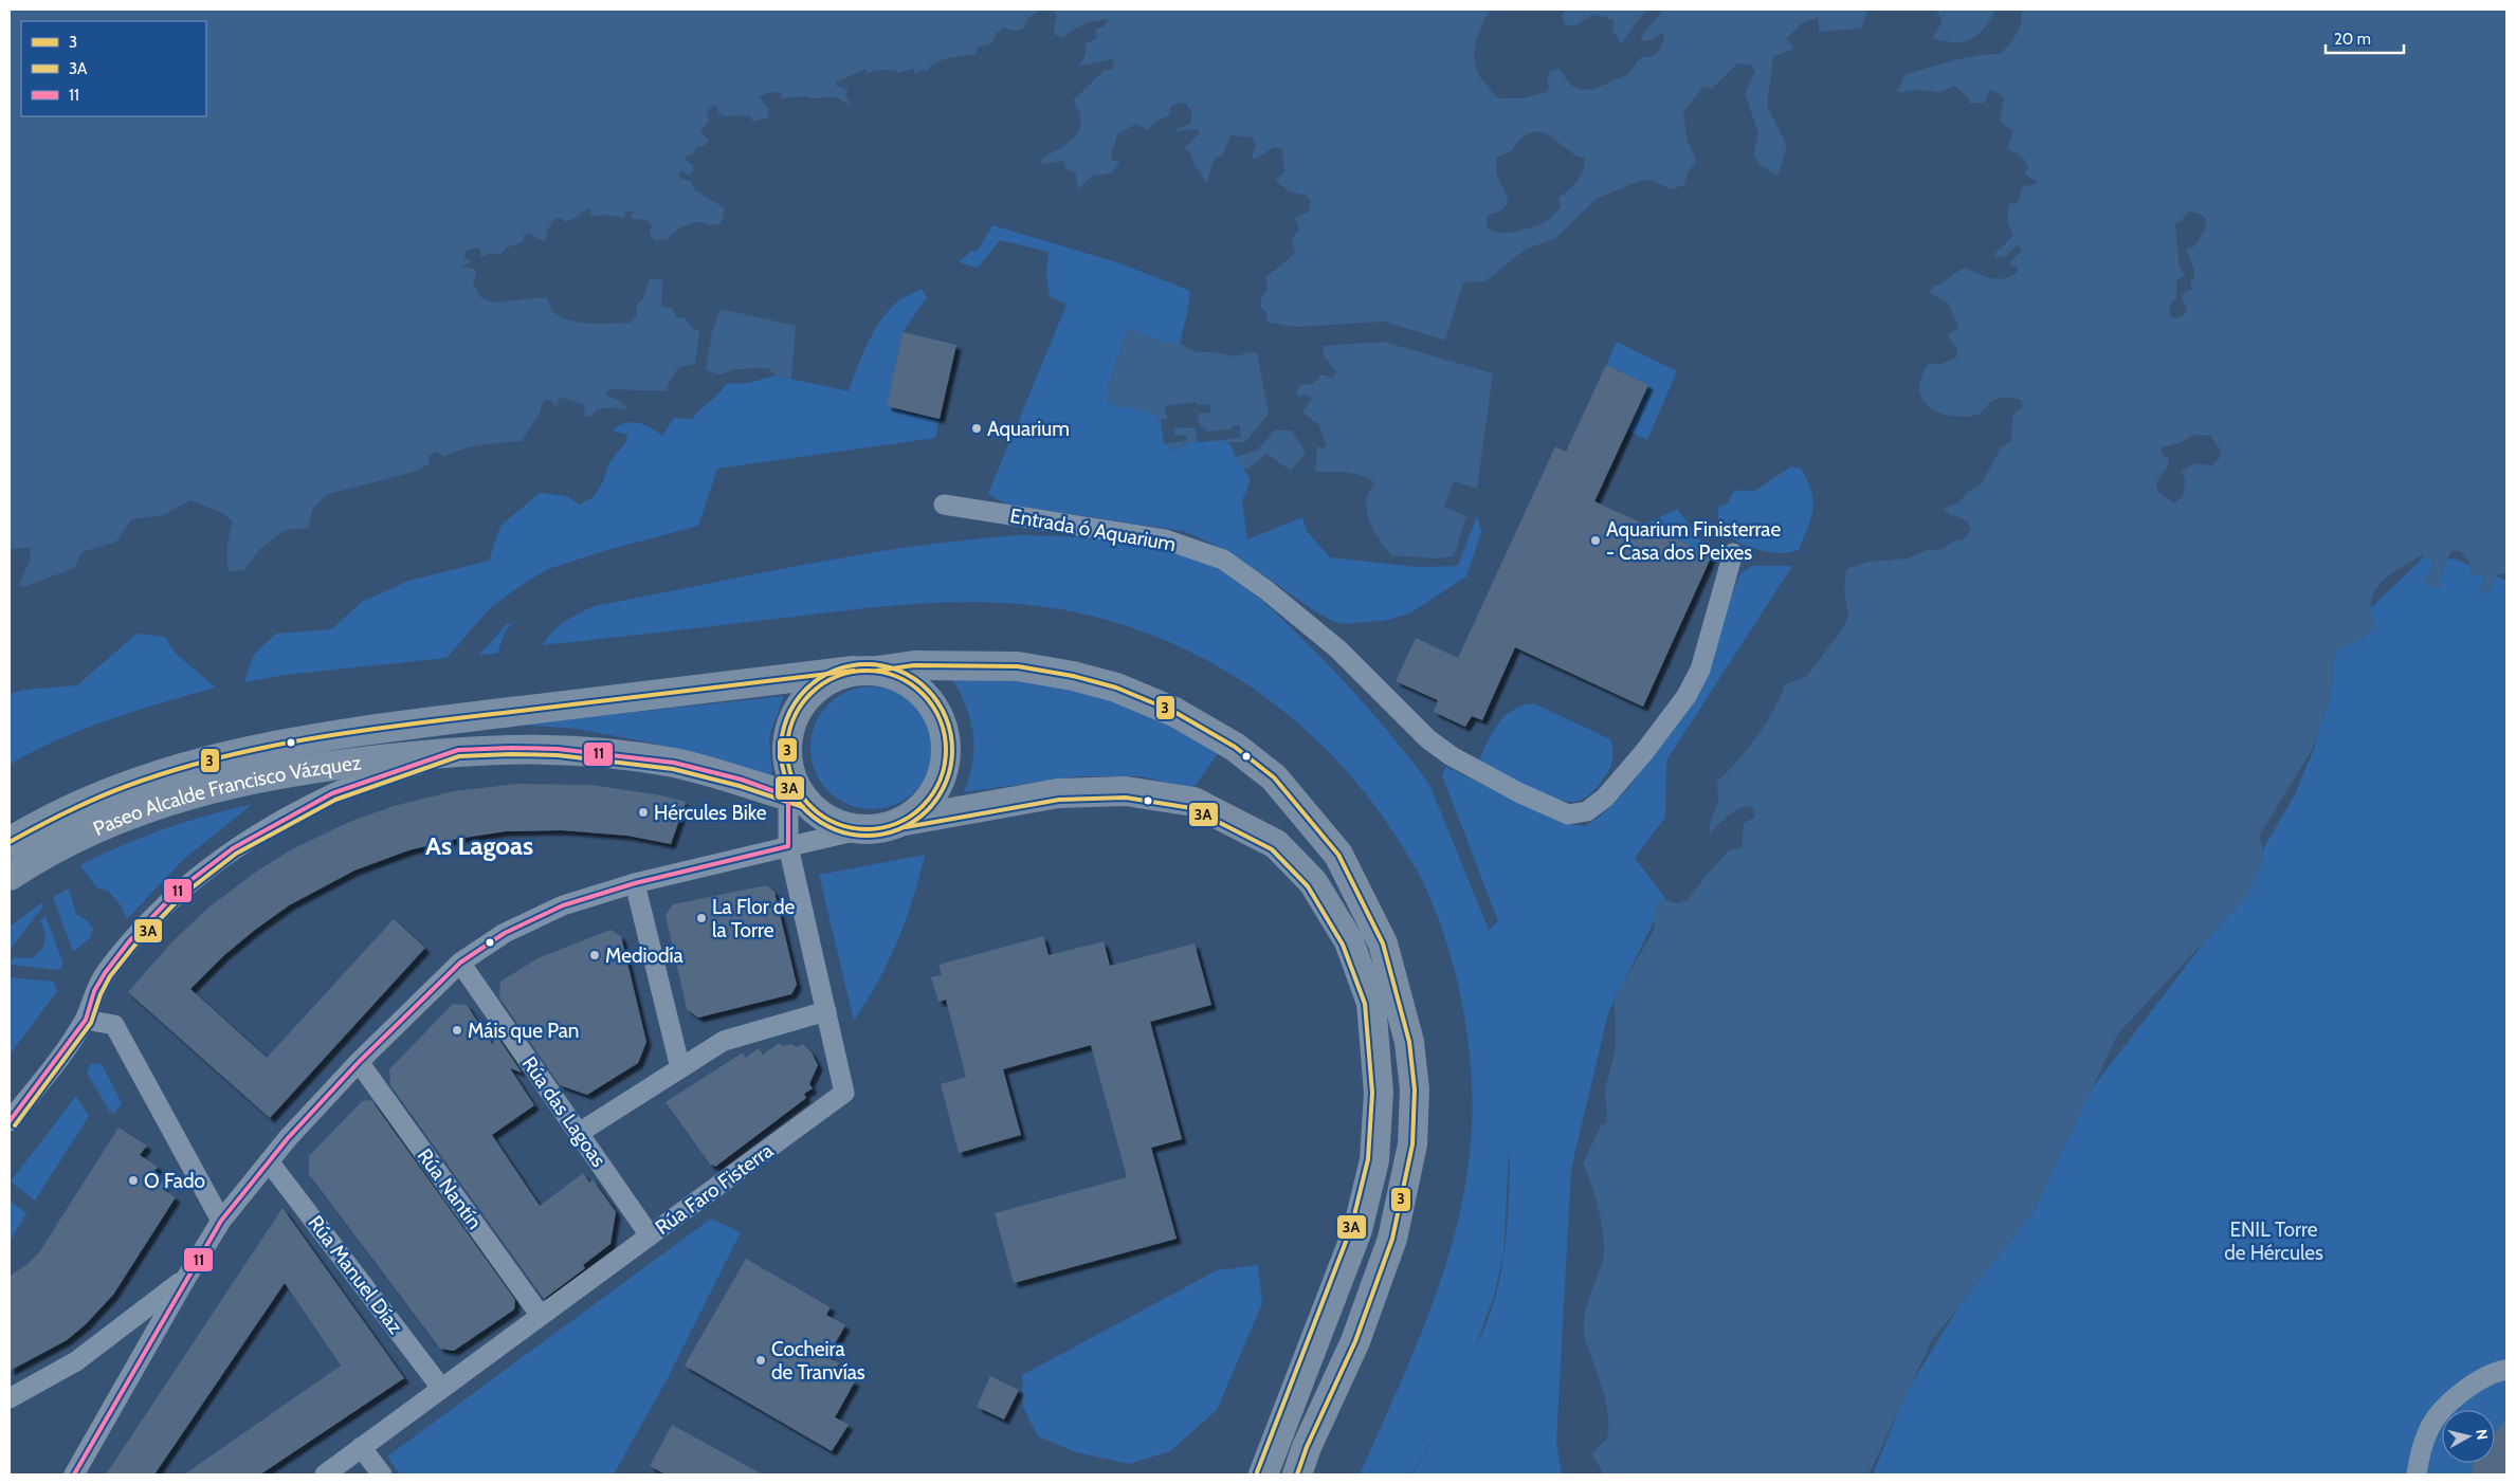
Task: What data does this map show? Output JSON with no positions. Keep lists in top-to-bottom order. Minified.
{"streets":{"main road":["Paseo Alcalde Francisco Vázquez"],"street":["Entrada ó Aquarium","Rúa das Lagoas","Rúa Nantín","Rúa Faro Fisterra","Rúa Manuel Díaz"]},"crossings":[["Paseo Alcalde Francisco Vázquez","Rúa Faro Fisterra"],["Rúa das Lagoas","Rúa Faro Fisterra"],["Rúa Nantín","Rúa Faro Fisterra"],["Rúa Faro Fisterra","Rúa Manuel Díaz"]],"districts":["As Lagoas"],"parks":["ENIL Torre de Hércules"],"places":["Aquarium","Aquarium Finisterrae - Casa dos Peixes","Hércules Bike","La Flor de la Torre","Mediodía","Máis que Pan","O Fado","Cocheira de Tranvías"],"lines":["transit line 3A","transit line 3","transit line 11"],"legend":["3","3A","11"],"scale_bar":"20 m","north":"right"}
